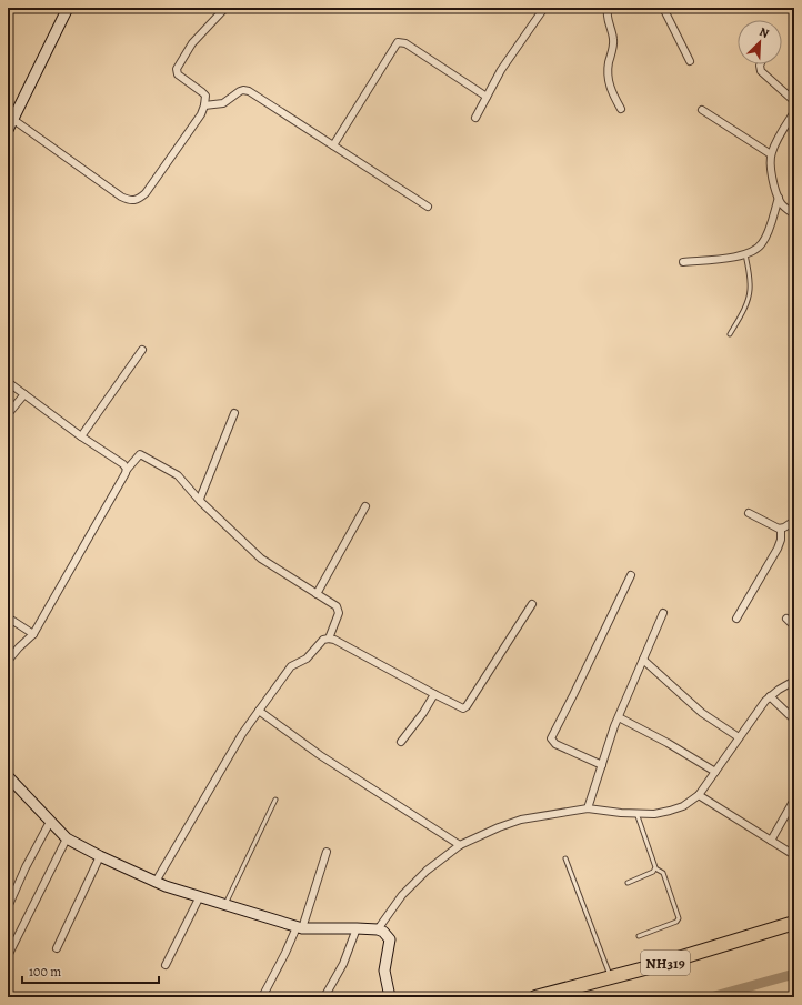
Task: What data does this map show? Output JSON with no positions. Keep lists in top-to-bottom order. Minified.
{"streets":{"highway":["NH319"]},"scale_bar":"100 m","north":"top right"}
